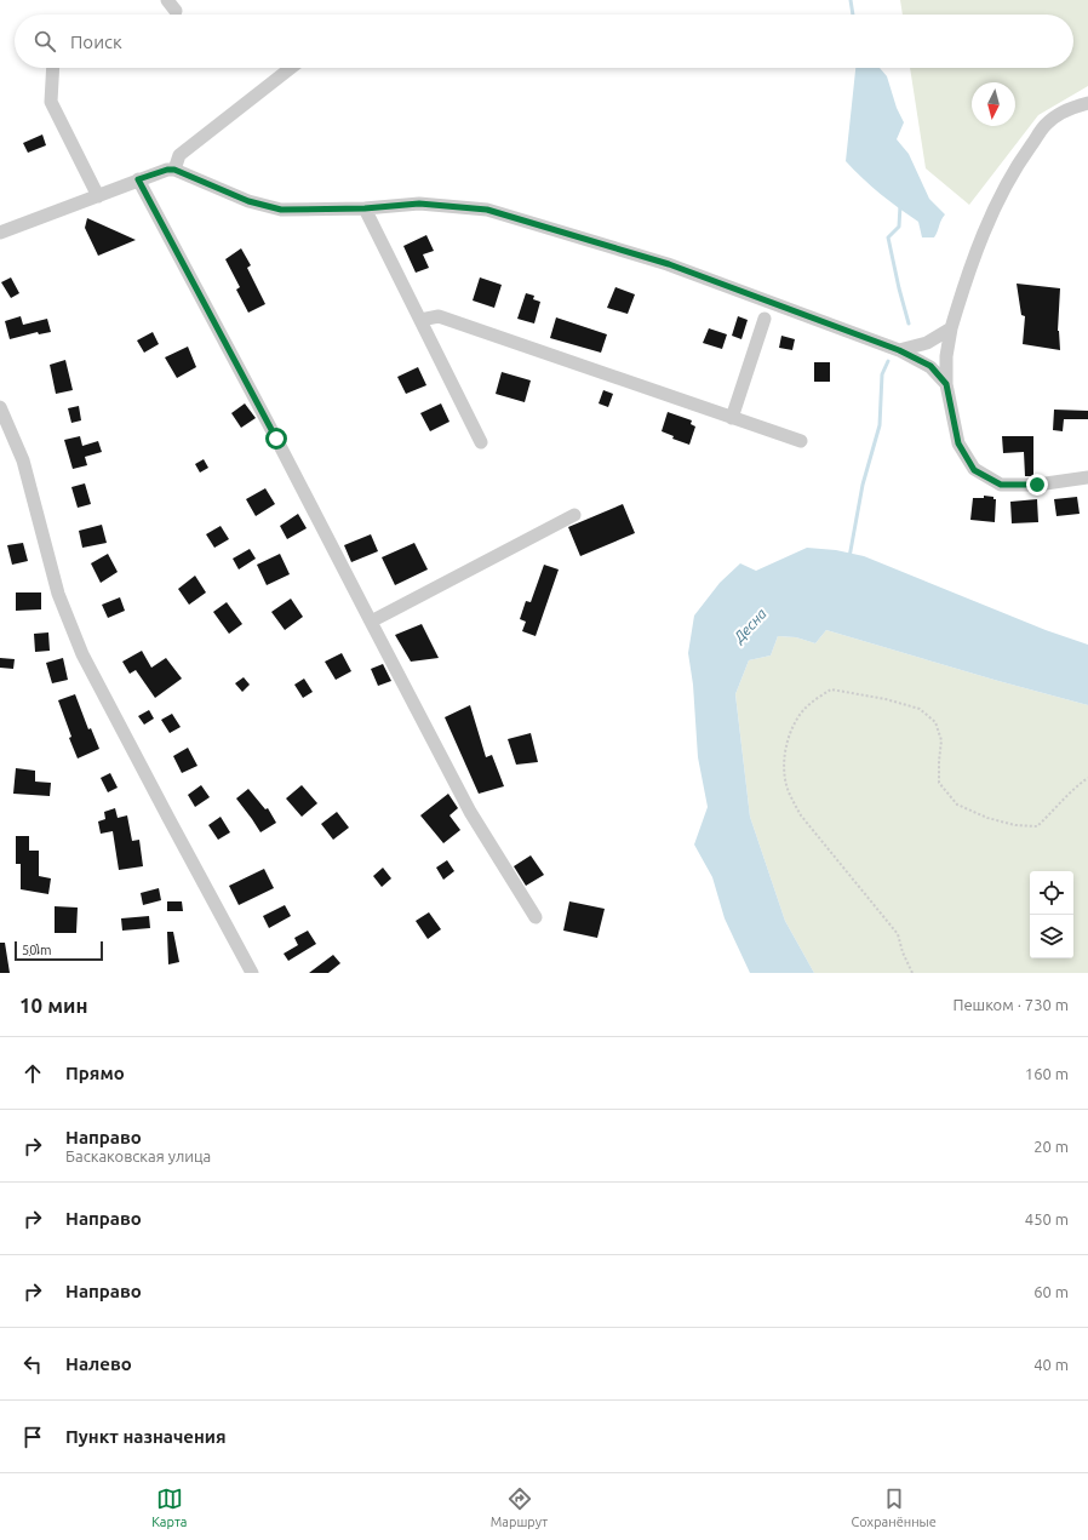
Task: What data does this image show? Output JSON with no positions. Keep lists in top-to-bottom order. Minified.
{"water":["Десна"],"scale_bar":"50 m","north":"bottom","page":{"search":"Поиск","scale":"50 m","heading":["10 мин","Пешком · 730 m"],"list":[["Прямо","160 m"],["Направо","Баскаковская улица","20 m"],["Направо","450 m"],["Направо","60 m"],["Налево","40 m"],"Пункт назначения"],"nav":["Карта","Маршрут","Сохранённые"]}}
